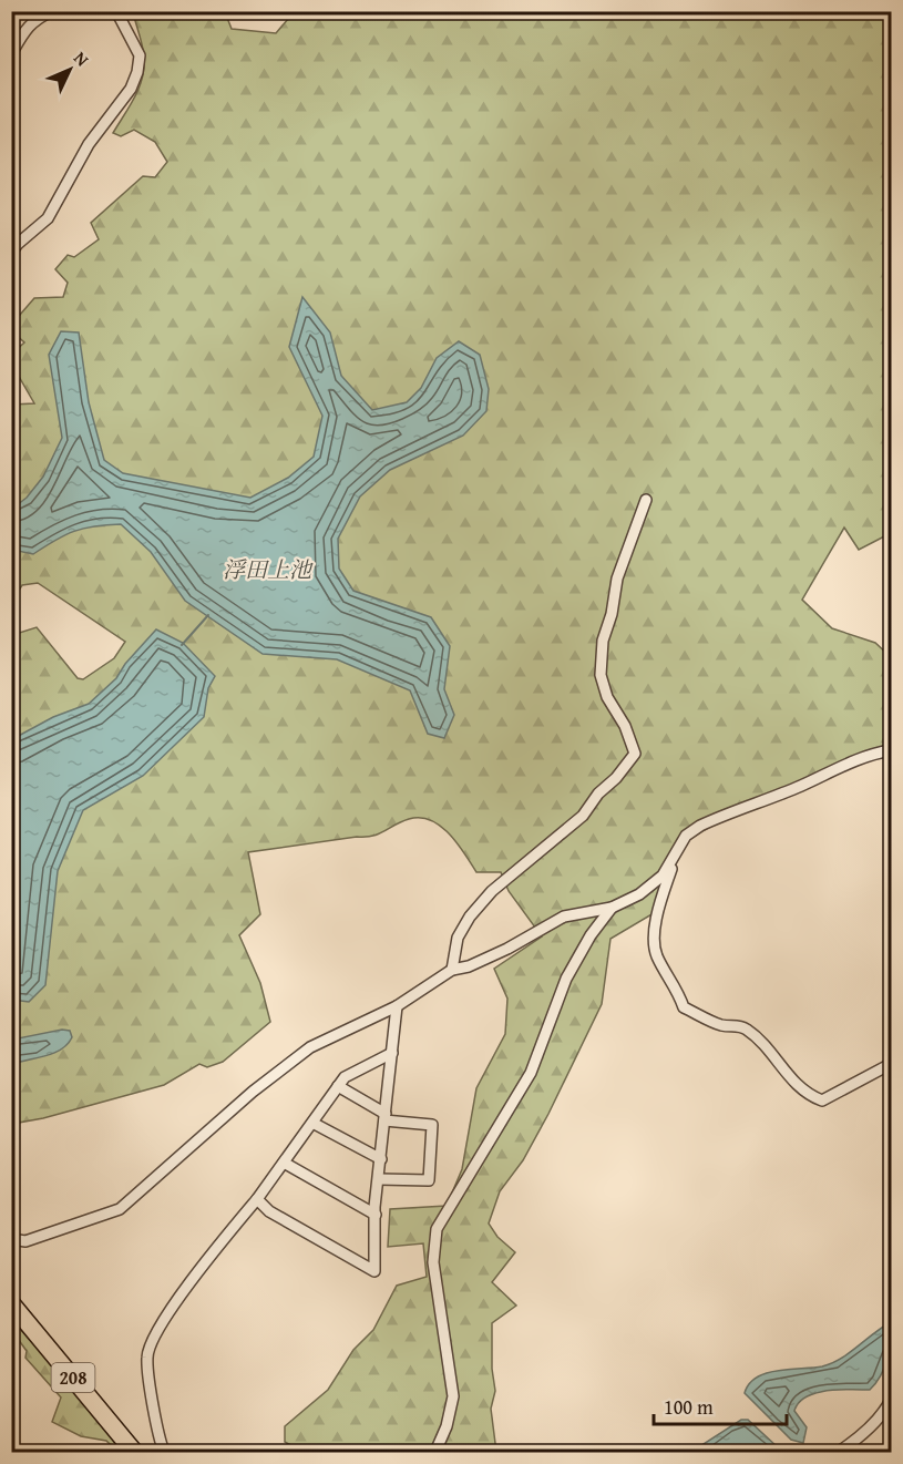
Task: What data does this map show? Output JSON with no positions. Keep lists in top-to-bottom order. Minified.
{"streets":{"highway":["208"]},"water":["浮田上池"],"scale_bar":"100 m","north":"top right"}
